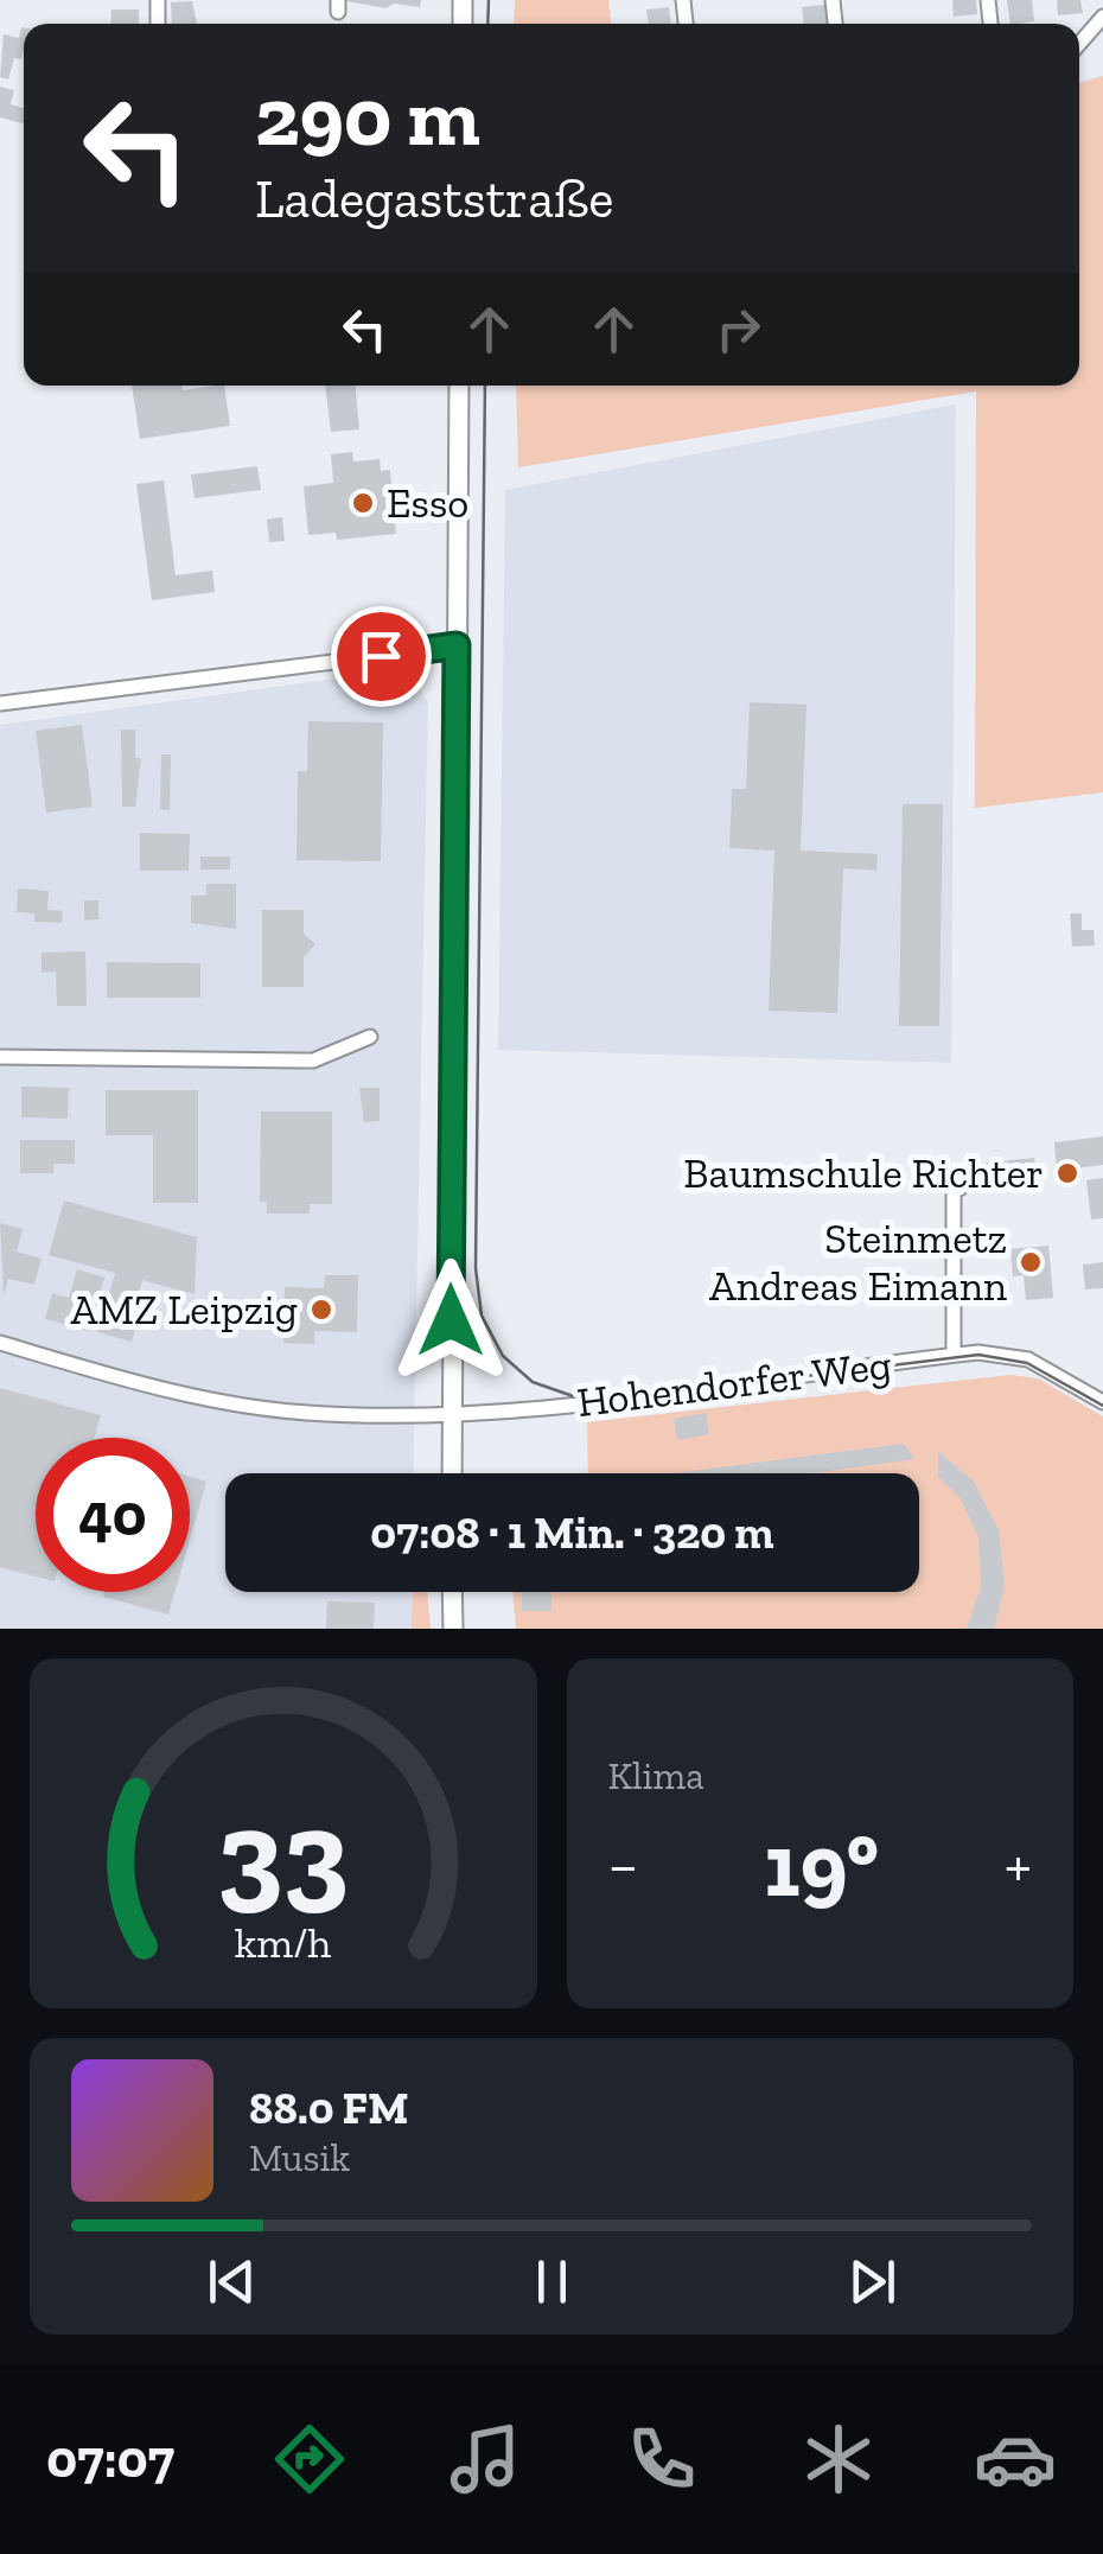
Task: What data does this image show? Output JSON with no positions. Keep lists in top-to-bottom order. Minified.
{"streets":{"street":["Hohendorfer Weg"]},"places":["Esso","Baumschule Richter","Steinmetz Andreas Eimann","AMZ Leipzig"],"page":{"turn":["290 m","Ladegaststraße"],"limit":"40","trip":"07:08 · 1 Min. · 320 m","tile":"Klima","heat":["−","19°","+"],"song":["88.0 FM","Musik"],"tabs":"07:07","gauge":["33","km/h"]}}
